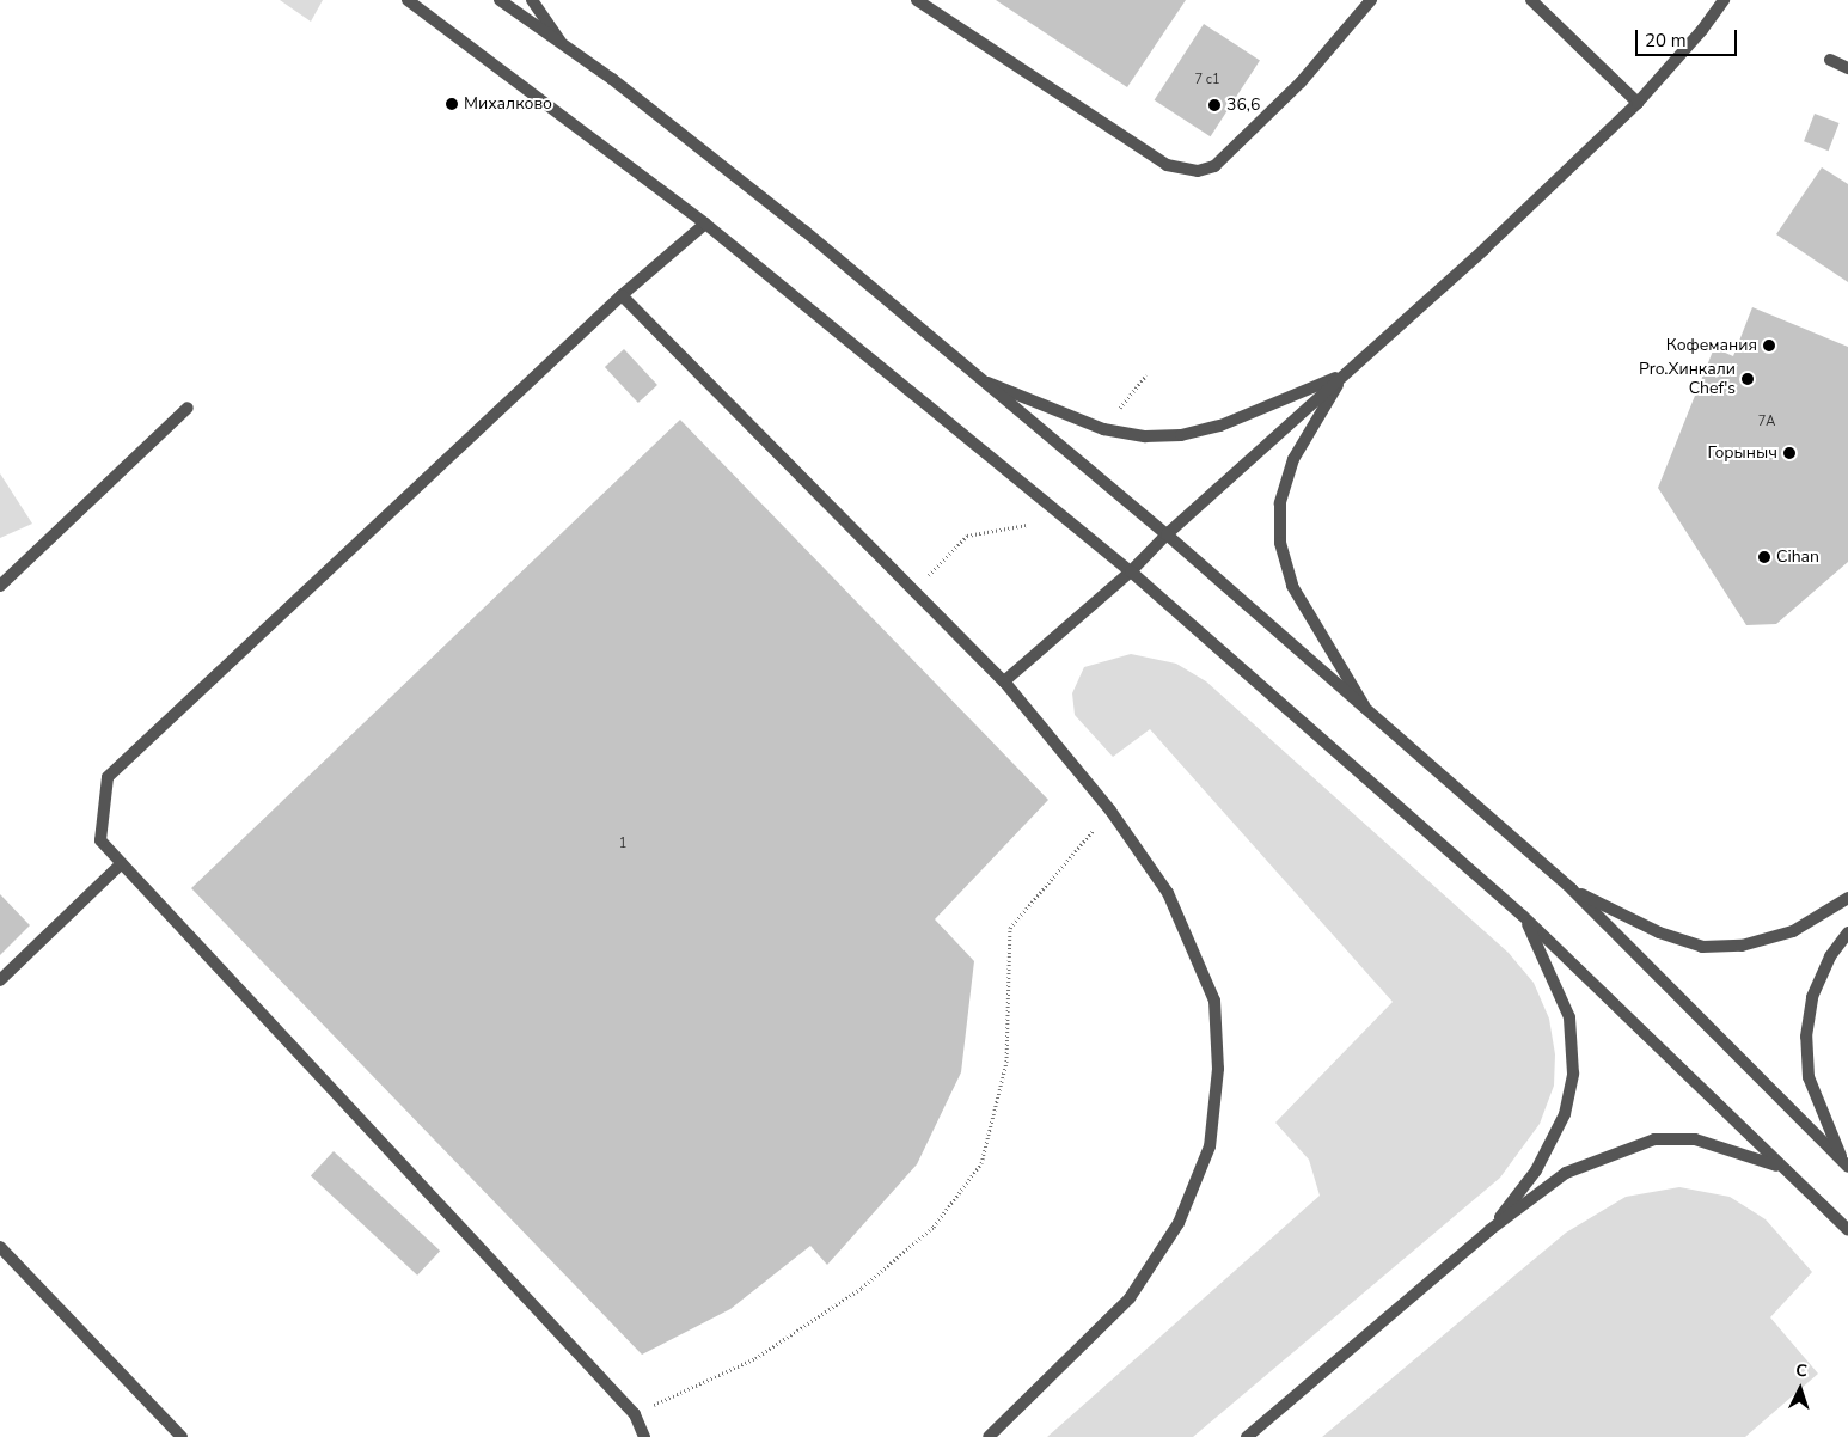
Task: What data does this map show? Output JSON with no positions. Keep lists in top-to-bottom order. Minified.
{"places":["Михалково","36,6","Кофемания","Pro.Хинкали Chef's","Горыныч","Cihan"],"house_numbers":["7 с1","7А","1"],"scale_bar":"20 m","north":"top"}
